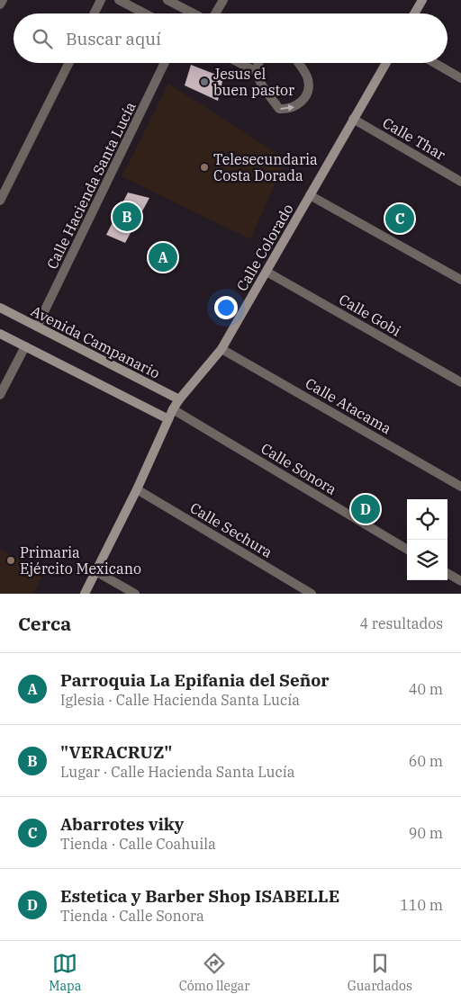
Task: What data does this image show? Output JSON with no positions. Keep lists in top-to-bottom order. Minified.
{"streets":{"street":["Calle Thar","Calle Hacienda Santa Lucía","Calle Colorado","Calle Gobi","Avenida Campanario","Calle Atacama","Calle Sonora","Calle Sechura"]},"crossings":[["Calle Thar","Calle Colorado"],["Calle Hacienda Santa Lucía","Avenida Campanario"],["Calle Colorado","Calle Gobi"],["Calle Colorado","Avenida Campanario"],["Calle Colorado","Calle Atacama"],["Calle Colorado","Calle Sonora"],["Calle Colorado","Calle Sechura"]],"places":["Jesus el buen pastor","Telesecundaria Costa Dorada","Primaria Ejército Mexicano"],"page":{"search":"Buscar aquí","pins":["B","C","A","D"],"heading":["Cerca","4 resultados"],"list":[{"mark":"A","name":"Parroquia La Epifania del Señor","note":"Iglesia · Calle Hacienda Santa Lucía","value":"40 m"},{"mark":"B","name":"\"VERACRUZ\"","note":"Lugar · Calle Hacienda Santa Lucía","value":"60 m"},{"mark":"C","name":"Abarrotes viky","note":"Tienda · Calle Coahuila","value":"90 m"},{"mark":"D","name":"Estetica y Barber Shop ISABELLE","note":"Tienda · Calle Sonora","value":"110 m"}],"nav":["Mapa","Cómo llegar","Guardados"]}}
